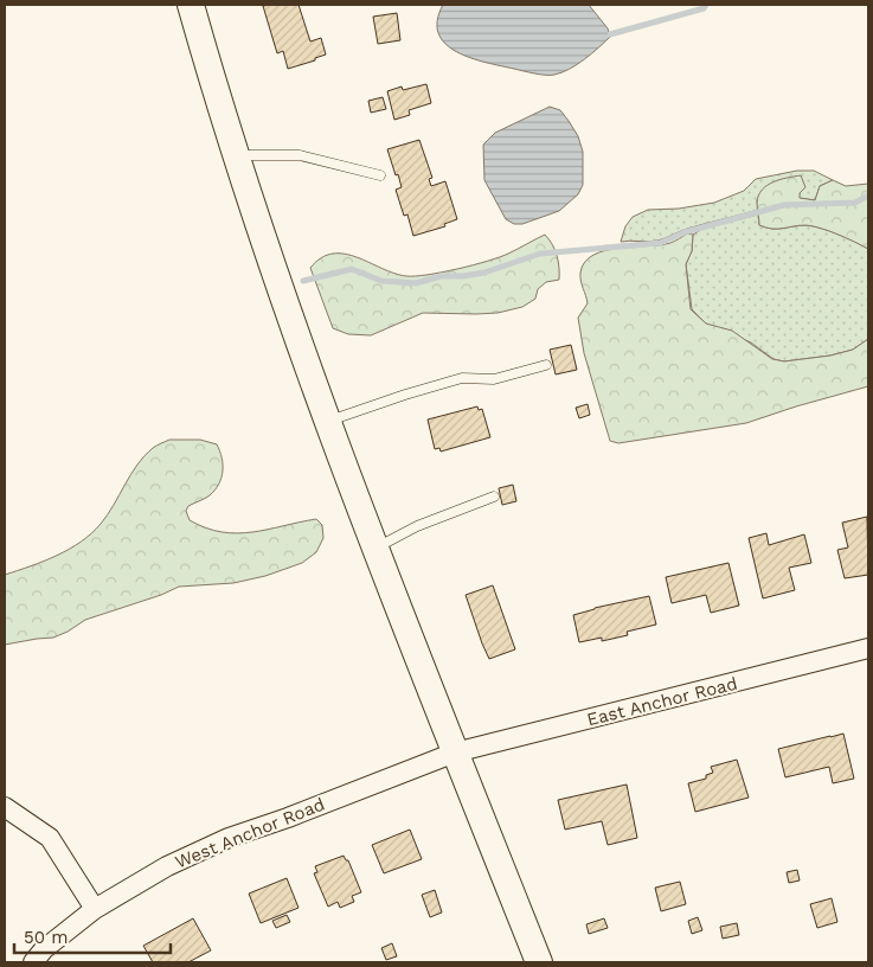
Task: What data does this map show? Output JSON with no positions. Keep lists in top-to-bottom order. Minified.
{"streets":{"street":["East Anchor Road","West Anchor Road"]},"crossings":[["East Anchor Road","West Anchor Road"]],"scale_bar":"50 m"}
